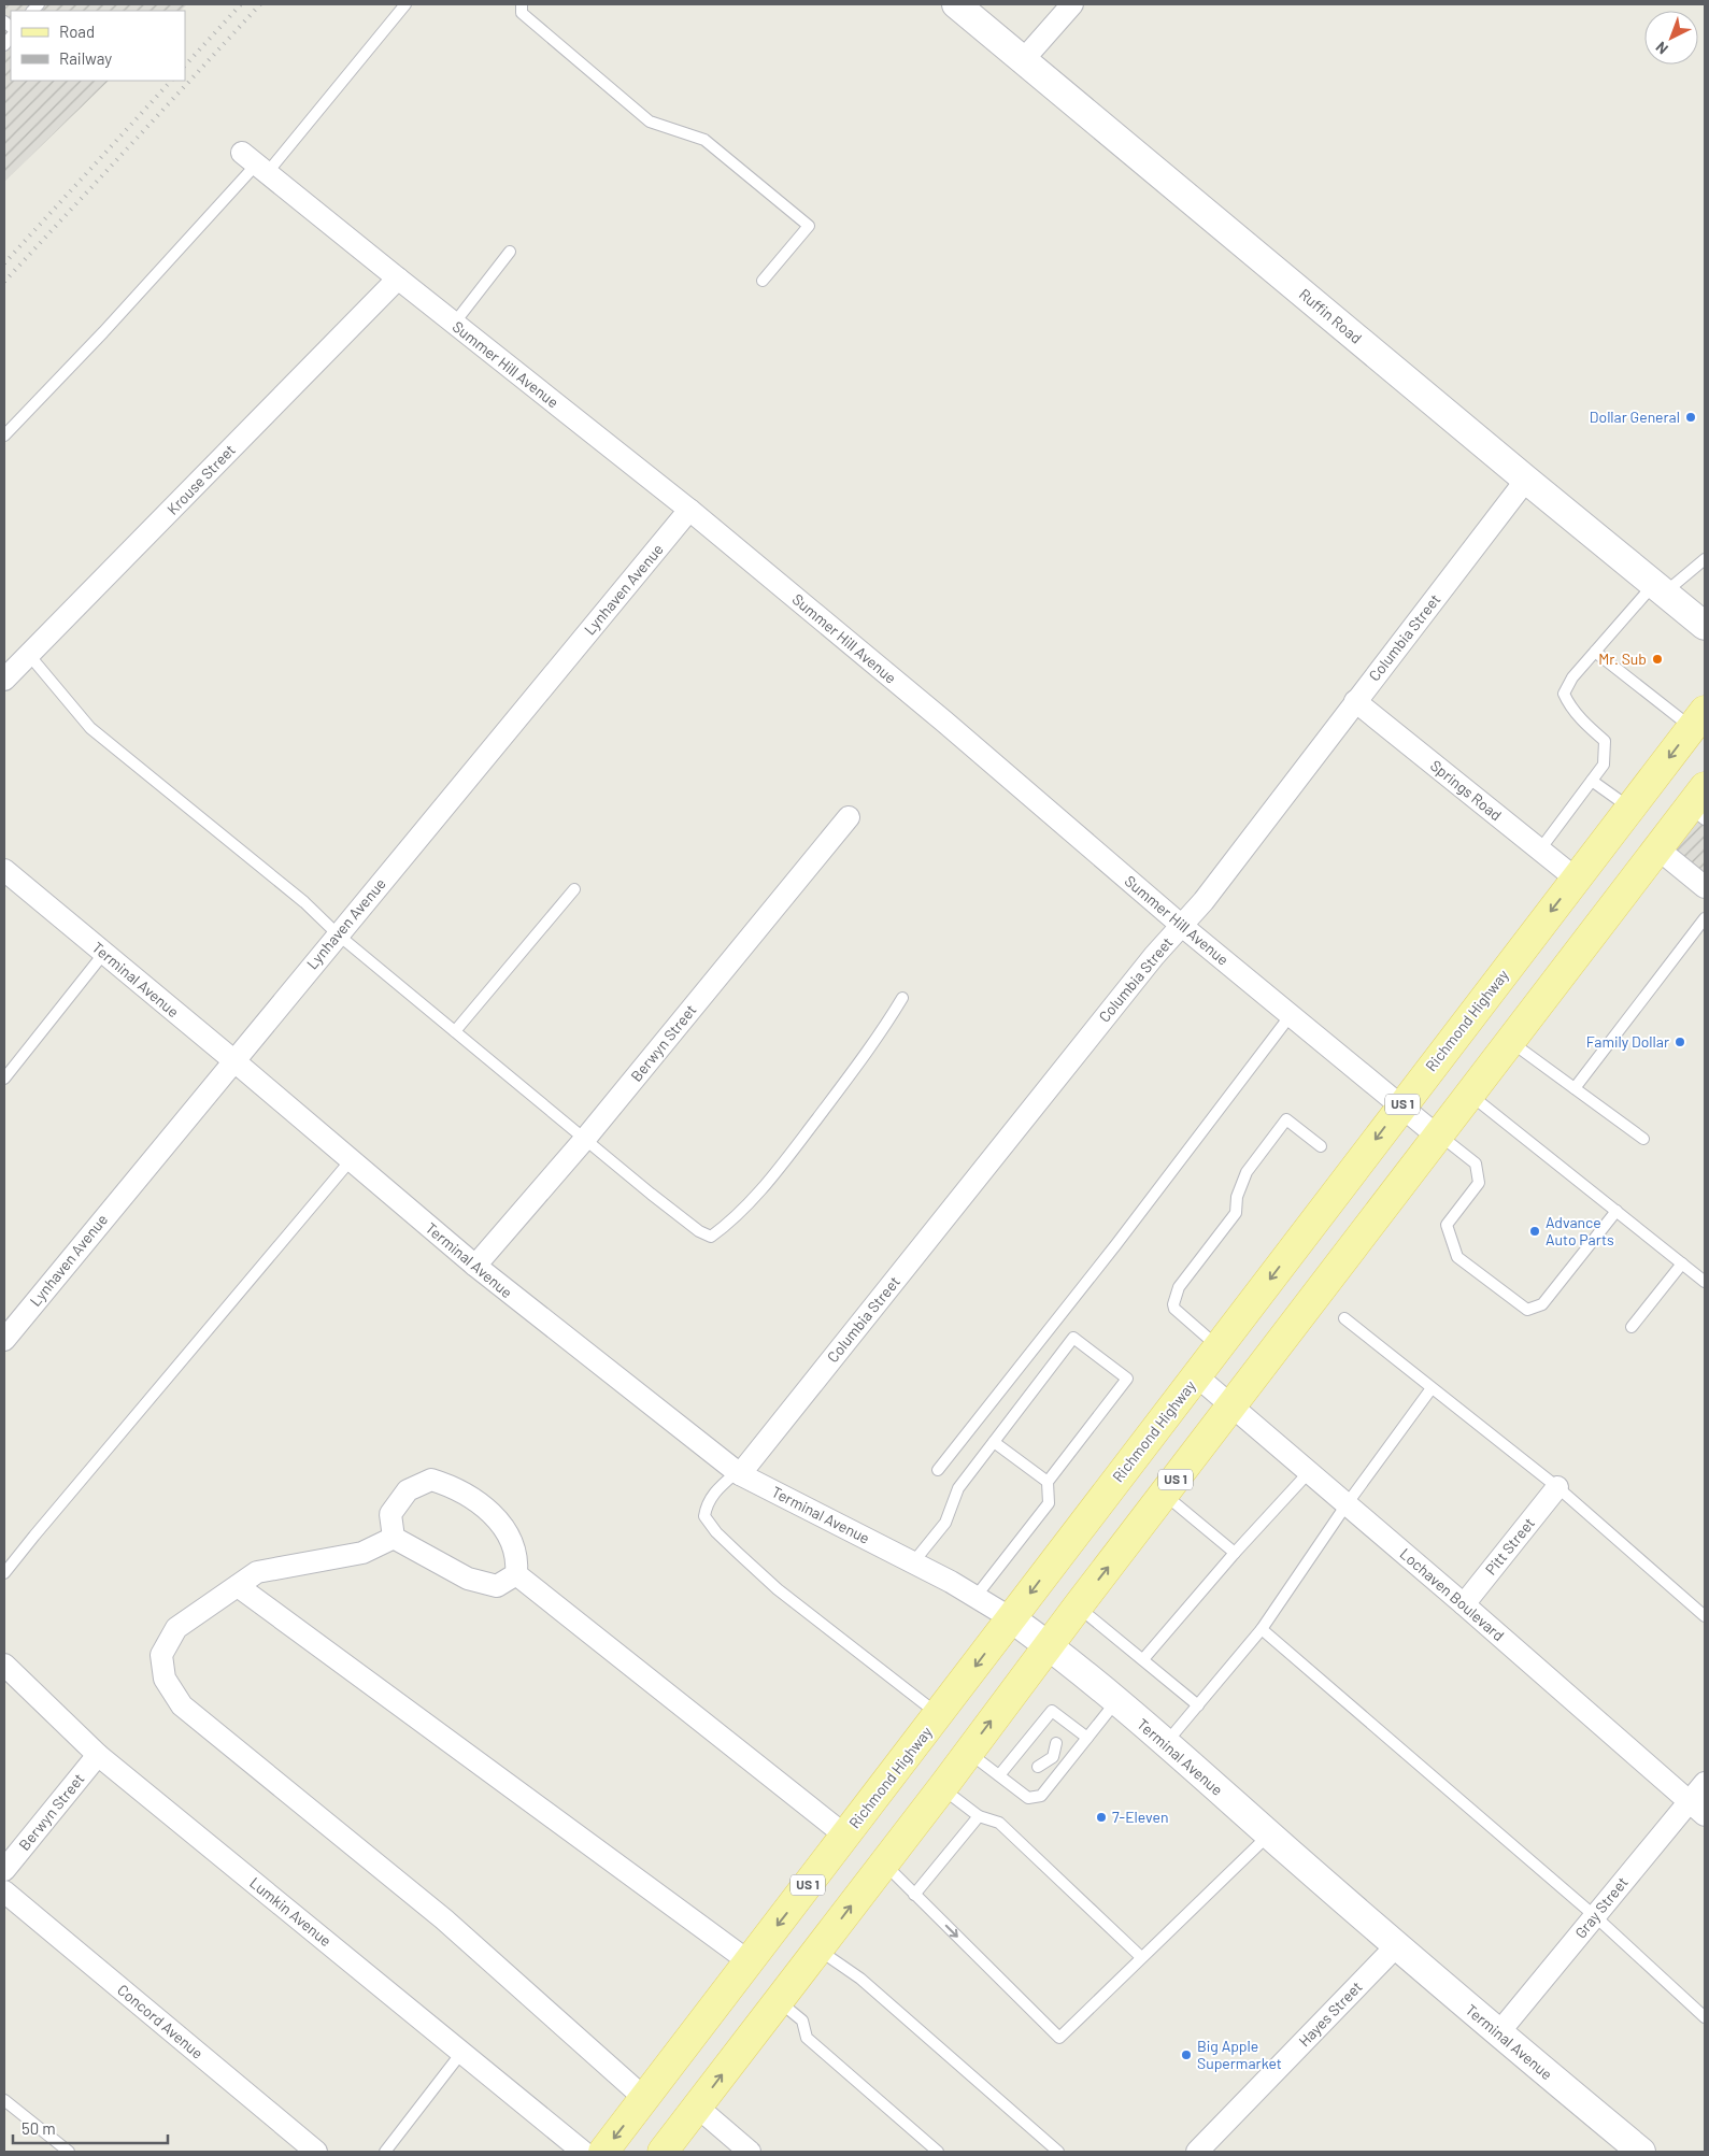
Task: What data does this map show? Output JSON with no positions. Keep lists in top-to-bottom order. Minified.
{"streets":{"main road":["Richmond Highway","US 1"],"street":["Ruffin Road","Summer Hill Avenue","Krouse Street","Lynhaven Avenue","Columbia Street","Springs Road","Terminal Avenue","Berwyn Street","Pitt Street","Lochaven Boulevard","Gray Street","Lumkin Avenue","Hayes Street","Concord Avenue"]},"crossings":[["Ruffin Road","Columbia Street"],["Summer Hill Avenue","Krouse Street"],["Summer Hill Avenue","Lynhaven Avenue"],["Summer Hill Avenue","Columbia Street"],["Summer Hill Avenue","Richmond Highway"],["Summer Hill Avenue","US 1"],["Lynhaven Avenue","Terminal Avenue"],["Columbia Street","Springs Road"],["Columbia Street","Terminal Avenue"],["Springs Road","Richmond Highway"],["Terminal Avenue","Richmond Highway"],["Terminal Avenue","Berwyn Street"],["Terminal Avenue","US 1"],["Terminal Avenue","Gray Street"],["Terminal Avenue","Hayes Street"],["Richmond Highway","Lochaven Boulevard"],["Berwyn Street","Lumkin Avenue"],["US 1","Lochaven Boulevard"],["Pitt Street","Lochaven Boulevard"],["Lochaven Boulevard","Gray Street"]],"places":["Dollar General","Mr. Sub","Family Dollar","Advance Auto Parts","7-Eleven","Big Apple Supermarket"],"legend":["Road","Railway"],"scale_bar":"50 m","north":"bottom left"}
